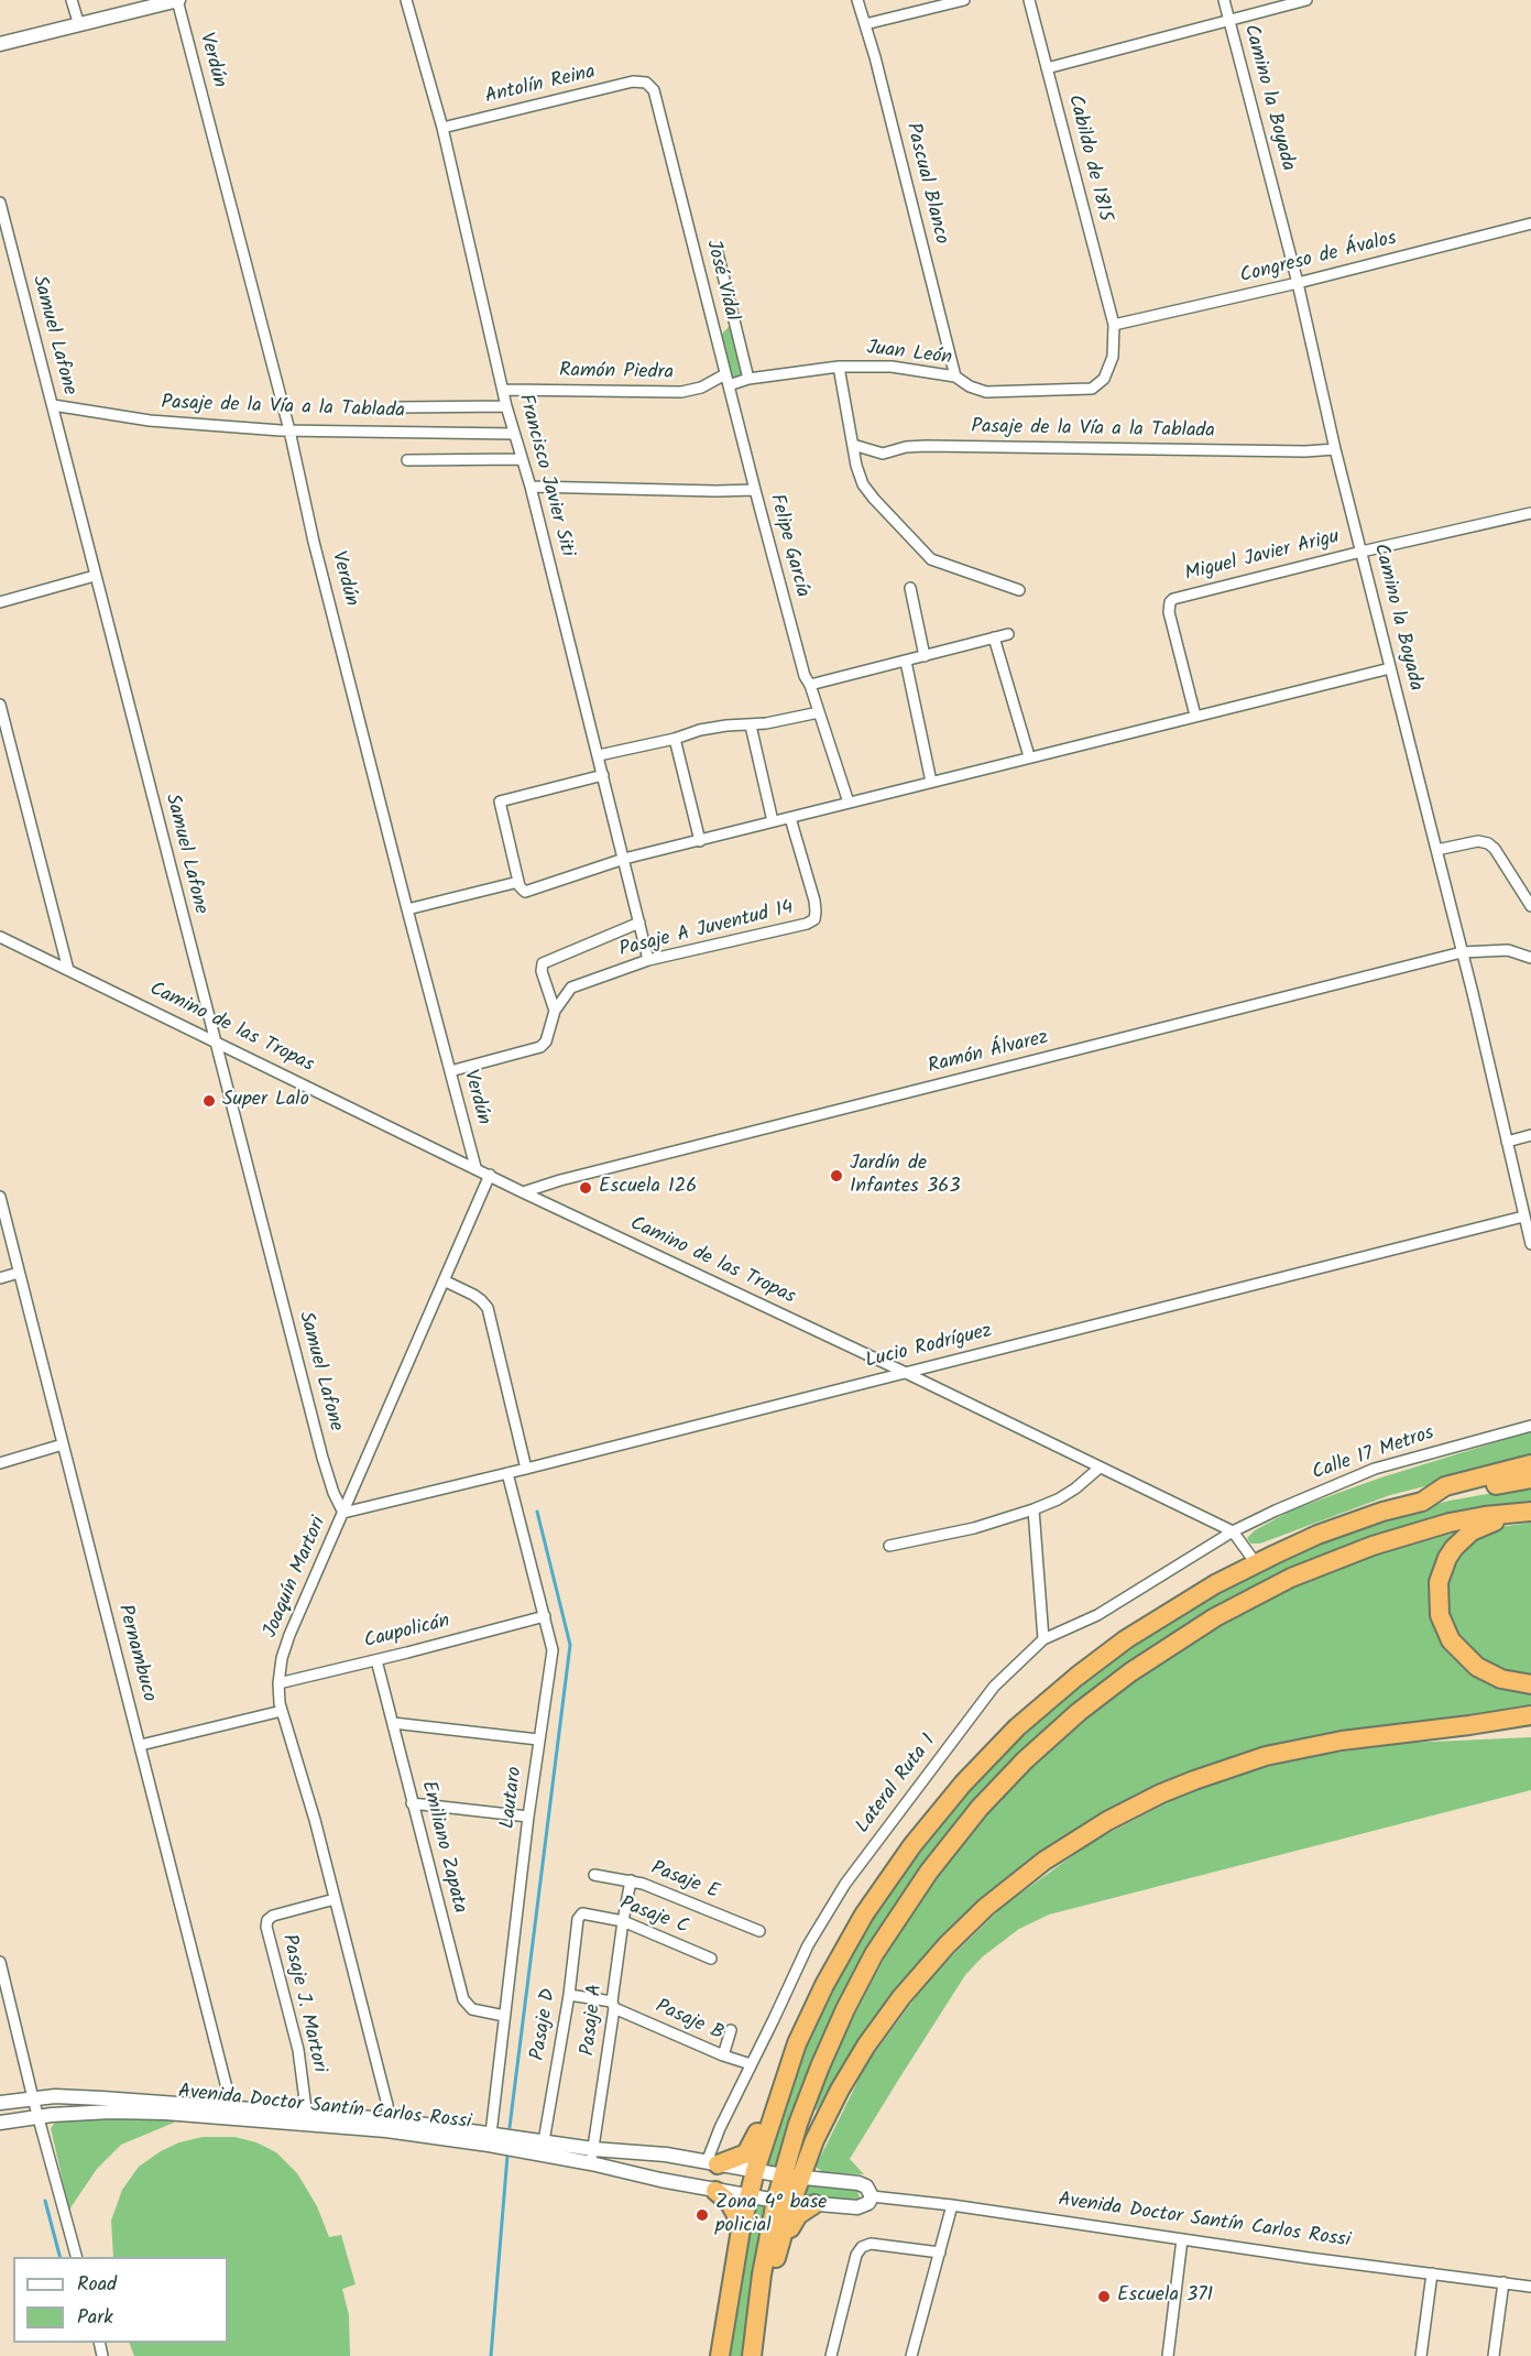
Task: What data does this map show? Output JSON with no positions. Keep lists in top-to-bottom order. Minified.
{"streets":{"street":["Verdún","Antolín Reina","Camino la Boyada","Cabildo de 1815","Pascual Blanco","Congreso de Ávalos","José Vidal","Samuel Lafone","Juan León","Ramón Piedra","Pasaje de la Vía a la Tablada","Francisco Javier Siti","Felipe García","Miguel Javier Arigu","Pasaje A Juventud 14","Camino de las Tropas","Ramón Álvarez","Lucio Rodríguez","Calle 17 Metros","Joaquín Martori","Caupolicán","Pernambuco","Lateral Ruta 1","Lautaro","Emiliano Zapata","Pasaje E","Pasaje C","Pasaje J. Martori","Pasaje A","Pasaje B","Pasaje D","Avenida Doctor Santín Carlos Rossi"]},"crossings":[["Verdún","Pasaje de la Vía a la Tablada"],["Verdún","Camino de las Tropas"],["Antolín Reina","José Vidal"],["Antolín Reina","Francisco Javier Siti"],["Camino la Boyada","Congreso de Ávalos"],["Camino la Boyada","Pasaje de la Vía a la Tablada"],["Camino la Boyada","Miguel Javier Arigu"],["Camino la Boyada","Ramón Álvarez"],["Camino la Boyada","Lucio Rodríguez"],["Cabildo de 1815","Congreso de Ávalos"],["Cabildo de 1815","Juan León"],["Pascual Blanco","Juan León"],["Congreso de Ávalos","Juan León"],["José Vidal","Juan León"],["José Vidal","Ramón Piedra"],["José Vidal","Felipe García"],["Samuel Lafone","Pasaje de la Vía a la Tablada"],["Samuel Lafone","Camino de las Tropas"],["Samuel Lafone","Lucio Rodríguez"],["Samuel Lafone","Joaquín Martori"],["Ramón Piedra","Francisco Javier Siti"],["Pasaje de la Vía a la Tablada","Francisco Javier Siti"],["Francisco Javier Siti","Felipe García"],["Francisco Javier Siti","Pasaje A Juventud 14"],["Camino de las Tropas","Ramón Álvarez"],["Camino de las Tropas","Lucio Rodríguez"],["Camino de las Tropas","Calle 17 Metros"],["Camino de las Tropas","Joaquín Martori"],["Camino de las Tropas","Lateral Ruta 1"],["Lucio Rodríguez","Joaquín Martori"],["Lucio Rodríguez","Lautaro"],["Calle 17 Metros","Lateral Ruta 1"],["Joaquín Martori","Caupolicán"],["Joaquín Martori","Pasaje J. Martori"],["Joaquín Martori","Avenida Doctor Santín Carlos Rossi"],["Caupolicán","Lautaro"],["Caupolicán","Emiliano Zapata"],["Pernambuco","Avenida Doctor Santín Carlos Rossi"],["Lateral Ruta 1","Pasaje B"],["Lateral Ruta 1","Avenida Doctor Santín Carlos Rossi"],["Lautaro","Emiliano Zapata"],["Lautaro","Avenida Doctor Santín Carlos Rossi"],["Pasaje E","Pasaje A"],["Pasaje C","Pasaje A"],["Pasaje C","Pasaje D"],["Pasaje J. Martori","Avenida Doctor Santín Carlos Rossi"],["Pasaje A","Pasaje B"],["Pasaje A","Avenida Doctor Santín Carlos Rossi"],["Pasaje B","Pasaje D"],["Pasaje D","Avenida Doctor Santín Carlos Rossi"]],"places":["Super Lalo","Jardín de Infantes 363","Escuela 126","Zona 4° base policial","Escuela 371"],"legend":["Road","Park"]}
